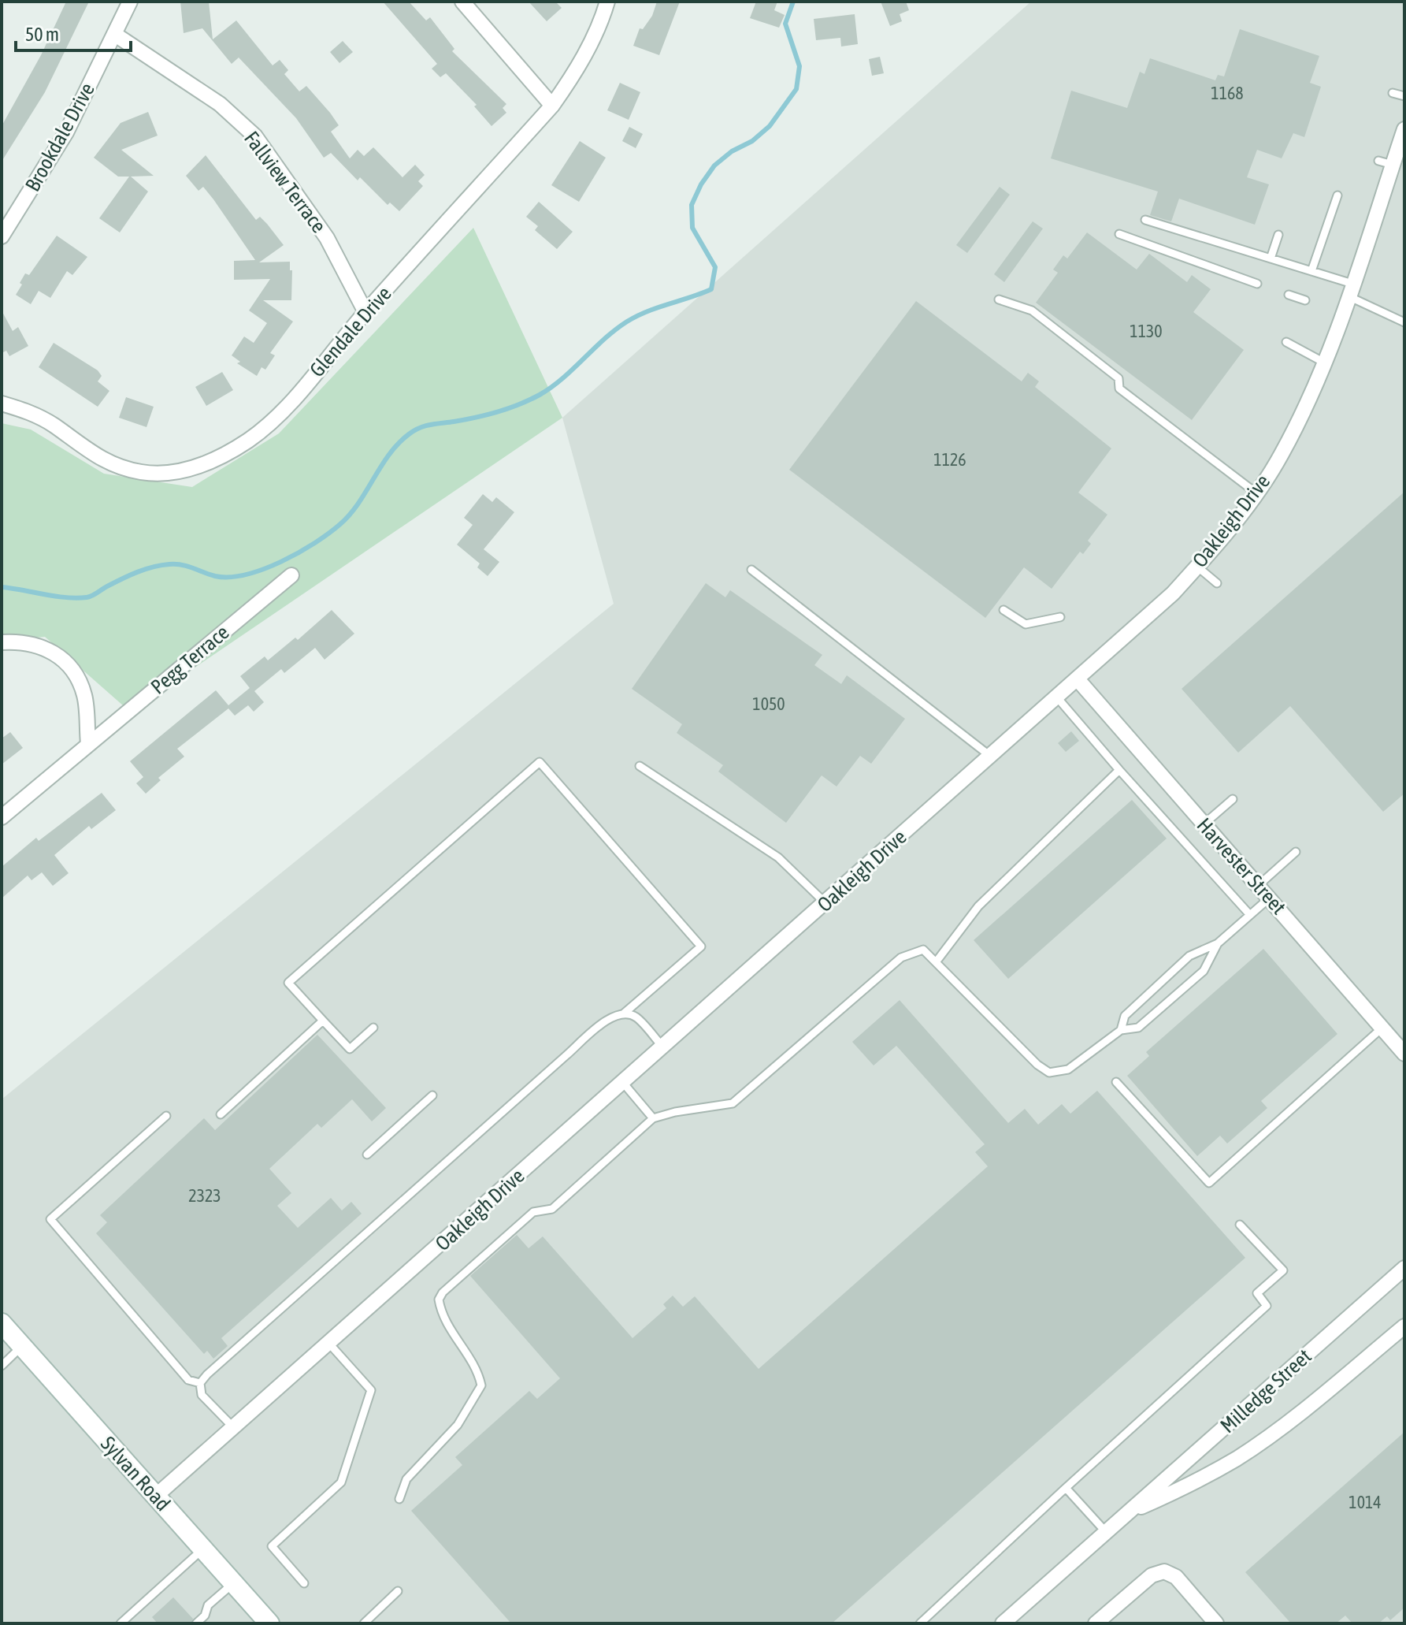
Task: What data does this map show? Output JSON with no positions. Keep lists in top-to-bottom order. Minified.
{"streets":{"main road":["Sylvan Road"],"street":["Brookdale Drive","Fallview Terrace","Glendale Drive","Oakleigh Drive","Pegg Terrace","Harvester Street","Milledge Street"]},"crossings":[["Brookdale Drive","Fallview Terrace"],["Fallview Terrace","Glendale Drive"],["Oakleigh Drive","Harvester Street"],["Oakleigh Drive","Sylvan Road"]],"house_numbers":["1168","1130","1126","1050","2323","1014"],"scale_bar":"50 m"}
